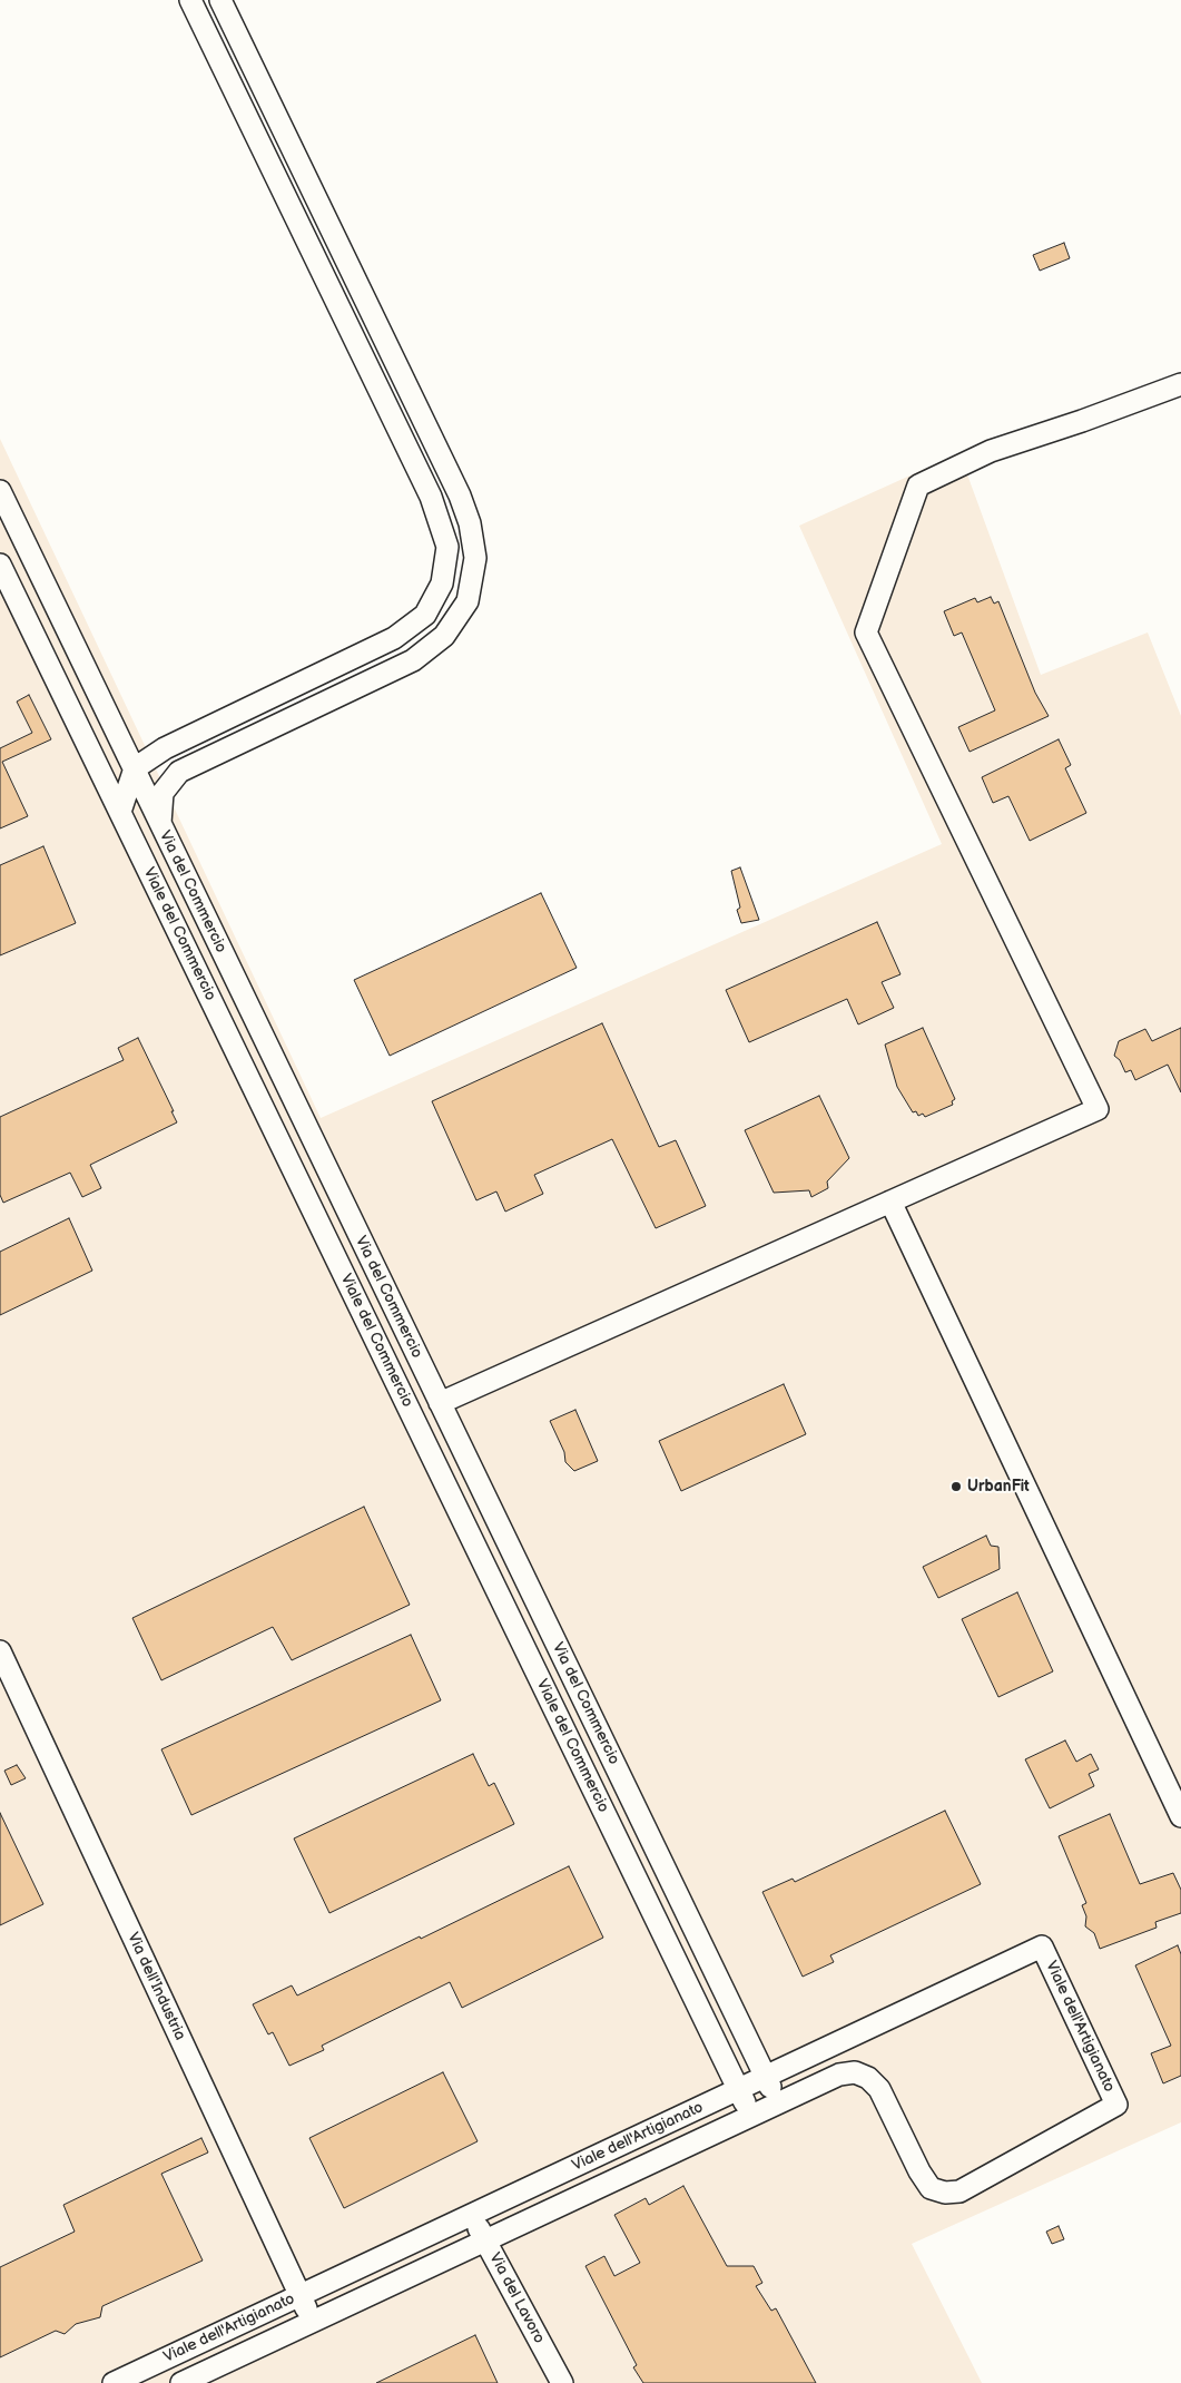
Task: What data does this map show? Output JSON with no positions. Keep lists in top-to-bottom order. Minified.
{"streets":{"street":["Via del Commercio","Viale del Commercio","Via dell'Industria","Viale dell'Artigianato","Via del Lavoro"]},"crossings":[["Via del Commercio","Viale dell'Artigianato"],["Viale del Commercio","Viale dell'Artigianato"],["Via dell'Industria","Viale dell'Artigianato"],["Viale dell'Artigianato","Via del Lavoro"]],"places":["UrbanFit"]}
